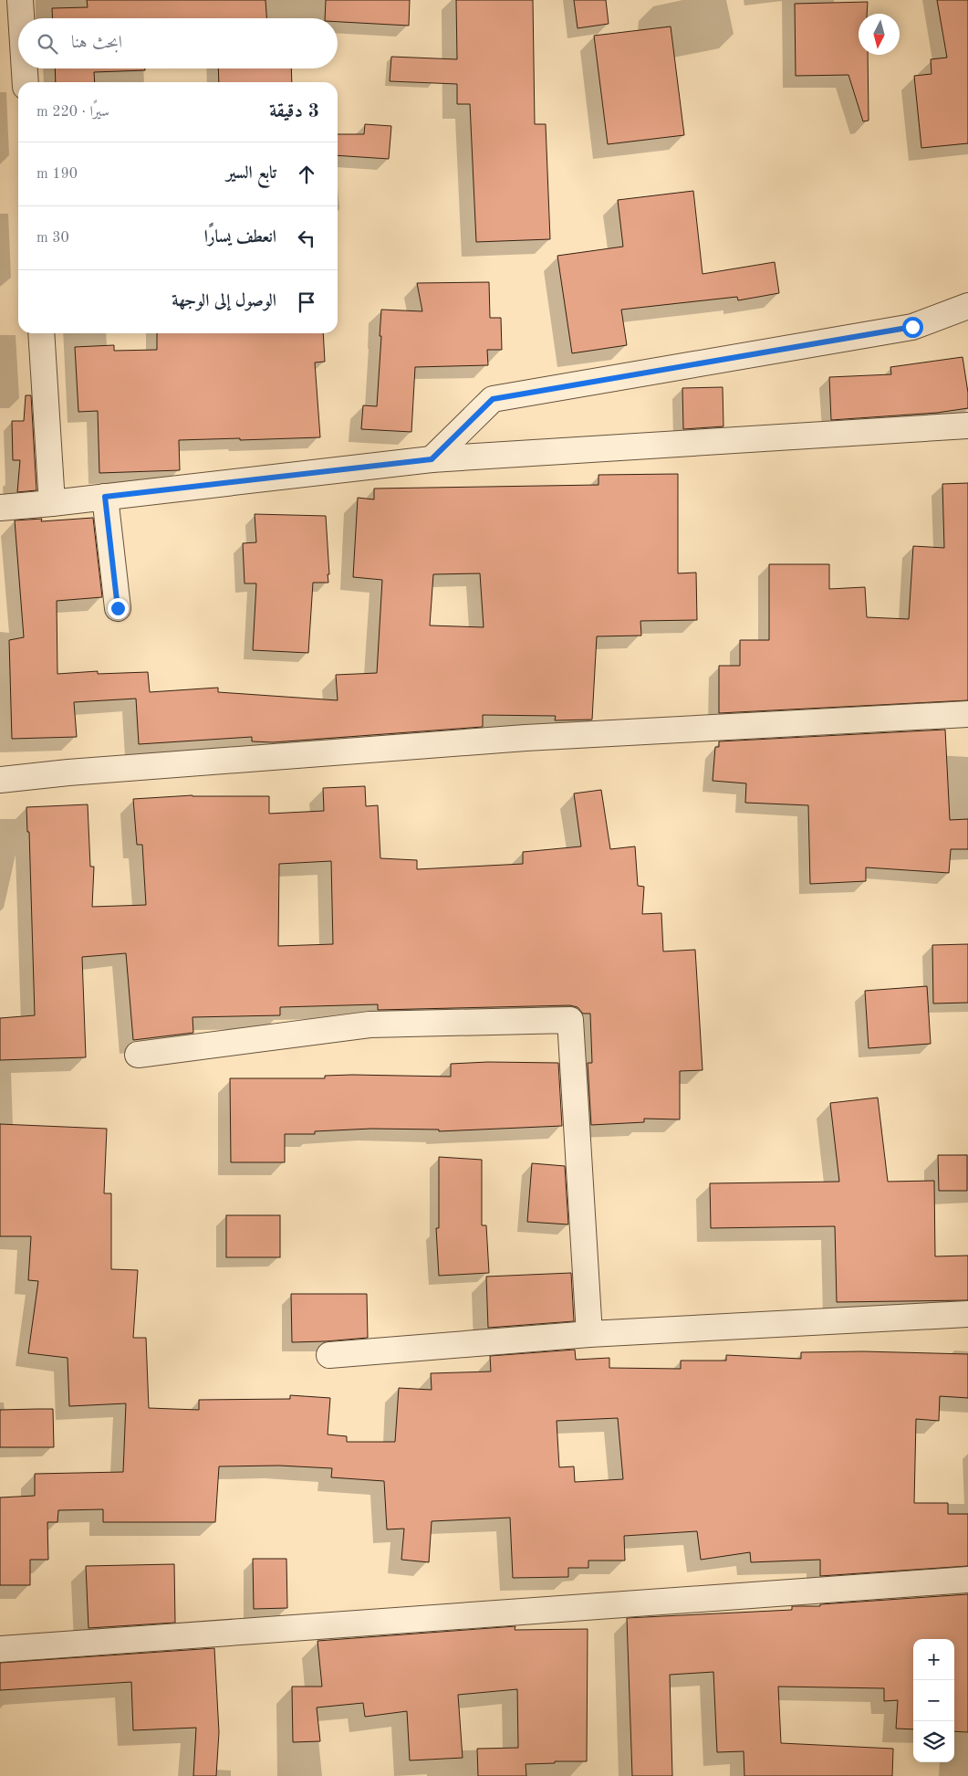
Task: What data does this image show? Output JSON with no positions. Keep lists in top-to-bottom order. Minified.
{"north":"bottom","page":{"search":"ابحث هنا","heading":["3 دقيقة","سيرًا · 220 m"],"list":[["تابع السير","190 m"],["انعطف يسارًا","30 m"],"الوصول إلى الوجهة"],"map_buttons":["+","−"]}}
